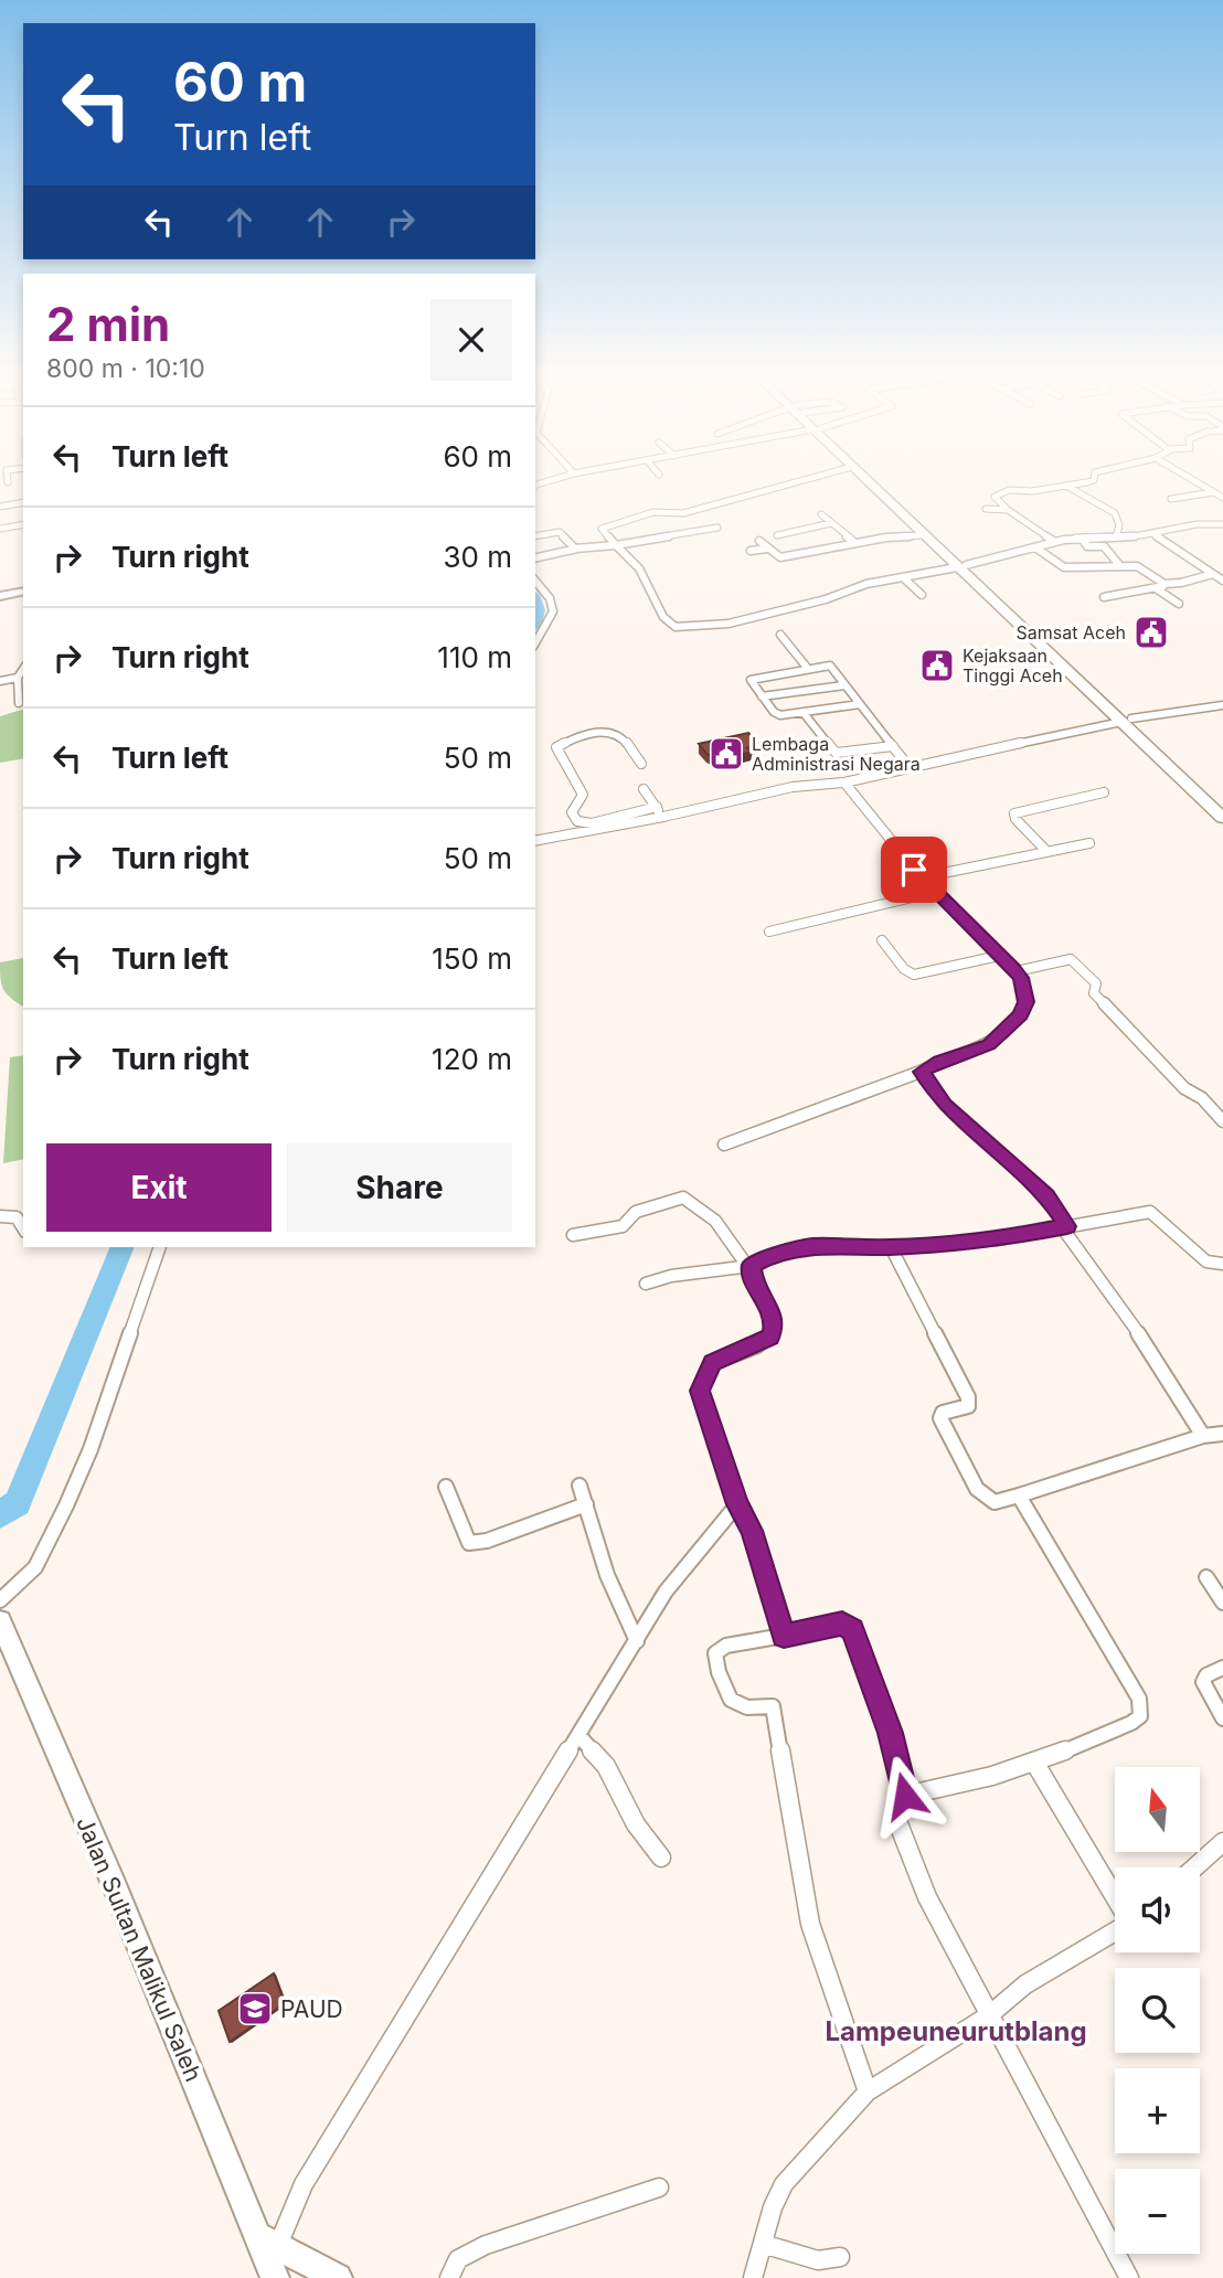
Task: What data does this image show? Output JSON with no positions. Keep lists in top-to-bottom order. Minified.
{"streets":{"main road":["Jalan Sultan Malikul Saleh"]},"districts":["Lampeuneurutblang"],"places":{"public building":["Samsat Aceh","Kejaksaan Tinggi Aceh","Lembaga Administrasi Negara"],"school or university":["PAUD"]},"north":"top","page":{"turn":["60 m","Turn left"],"heading":["2 min","800 m · 10:10"],"list":[{"name":"Turn left","value":"60 m"},{"name":"Turn right","value":"30 m"},{"name":"Turn right","value":"110 m"},{"name":"Turn left","value":"50 m"},{"name":"Turn right","value":"50 m"},{"name":"Turn left","value":"150 m"},{"name":"Turn right","value":"120 m"}],"buttons":["Exit","Share"],"map_buttons":["+","−"]}}
